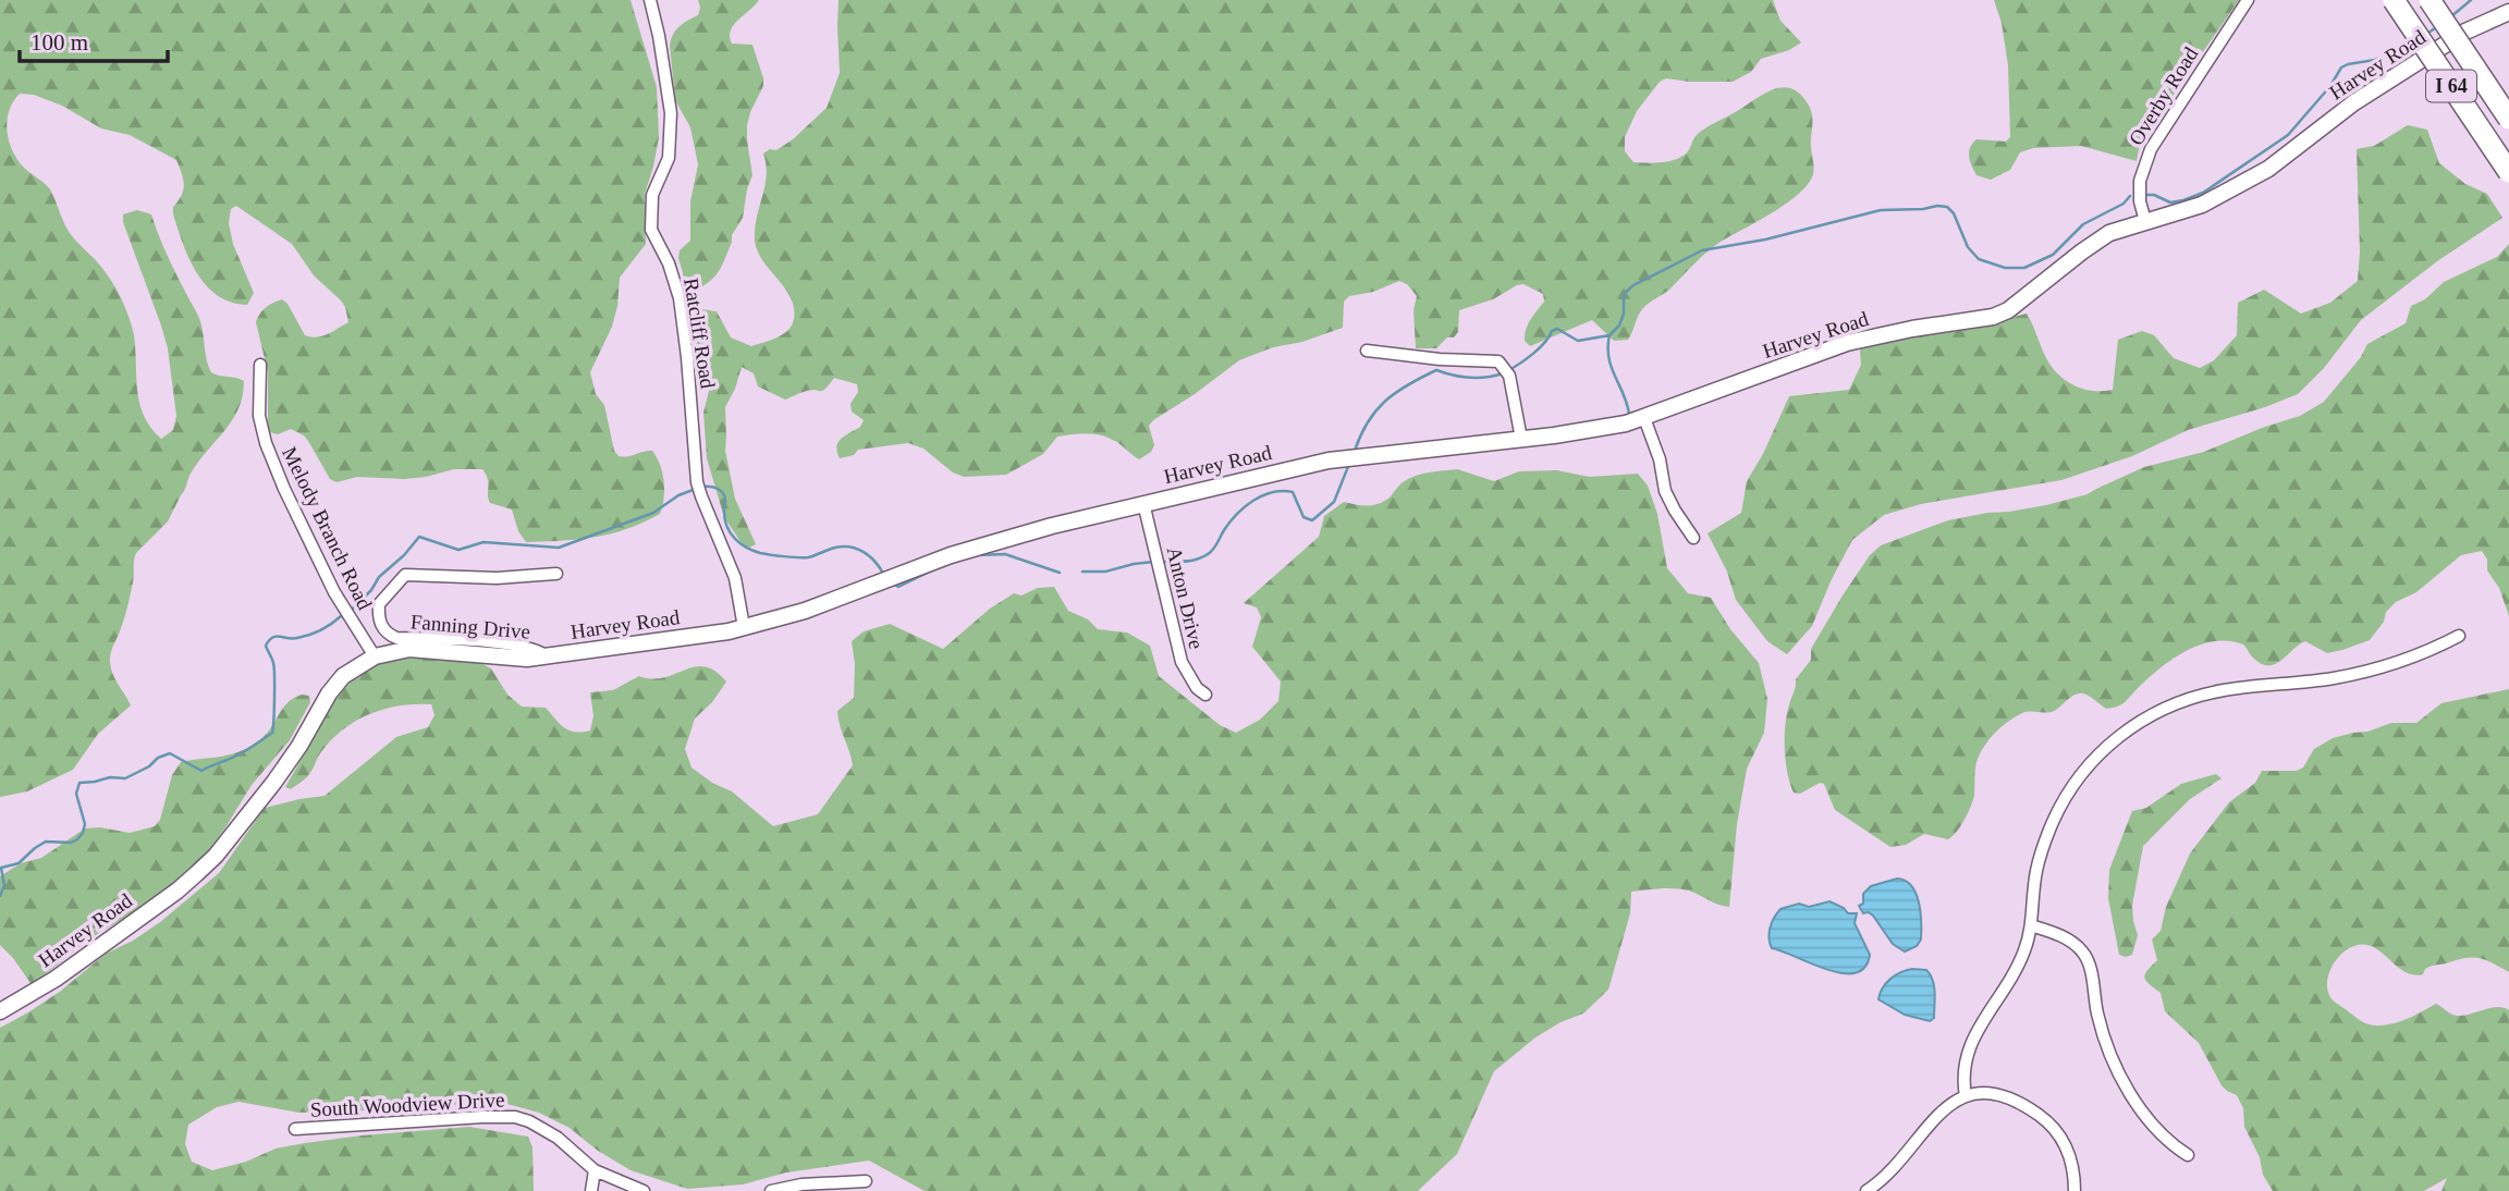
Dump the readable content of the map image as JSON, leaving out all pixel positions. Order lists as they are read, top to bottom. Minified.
{"streets":{"highway":["I 64"],"street":["Harvey Road","Overby Road","Ratcliff Road","Melody Branch Road","Anton Drive","Fanning Drive","South Woodview Drive"]},"crossings":[["Harvey Road","Overby Road"],["Harvey Road","Ratcliff Road"],["Harvey Road","Melody Branch Road"],["Harvey Road","Anton Drive"],["Harvey Road","Fanning Drive"]],"scale_bar":"100 m"}
